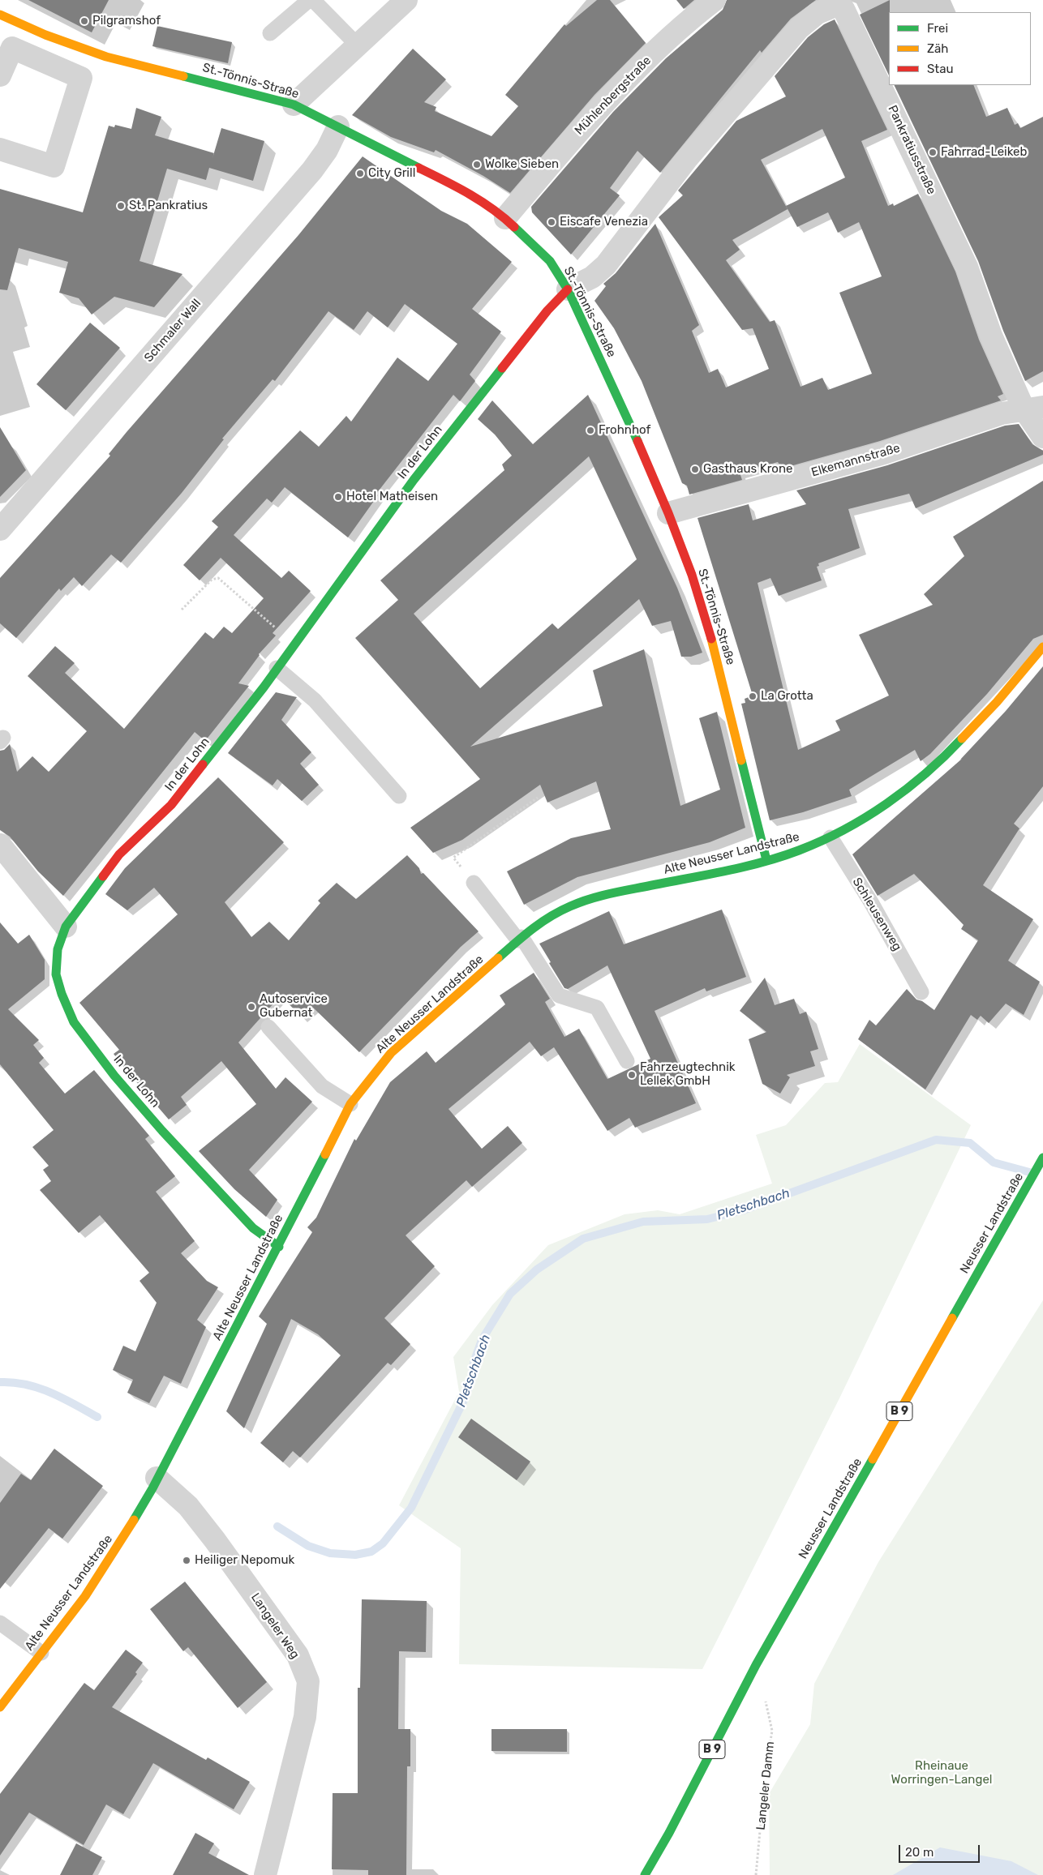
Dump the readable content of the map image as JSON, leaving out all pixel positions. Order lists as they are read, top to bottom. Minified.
{"streets":{"main road":["St.-Tönnis-Straße","In der Lohn","Alte Neusser Landstraße","Neusser Landstraße","B 9"],"street":["Mühlenbergstraße","Pankratiusstraße","Schmaler Wall","Elkemannstraße","Langeler Weg"],"lane":["Schleusenweg"],"path":["Langeler Damm"]},"crossings":[["St.-Tönnis-Straße","Mühlenbergstraße"],["St.-Tönnis-Straße","Pankratiusstraße"],["St.-Tönnis-Straße","Schmaler Wall"],["St.-Tönnis-Straße","In der Lohn"],["St.-Tönnis-Straße","Elkemannstraße"],["St.-Tönnis-Straße","Alte Neusser Landstraße"],["Pankratiusstraße","In der Lohn"],["Pankratiusstraße","Elkemannstraße"],["In der Lohn","Alte Neusser Landstraße"],["Alte Neusser Landstraße","Schleusenweg"],["Alte Neusser Landstraße","Langeler Weg"]],"water":["Pletschbach"],"parks":["Rheinaue Worringen-Langel"],"places":["Pilgramshof","Fahrrad-Leikeb","Wolke Sieben","City Grill","St. Pankratius","Eiscafe Venezia","Frohnhof","Gasthaus Krone","Hotel Matheisen","La Grotta","Autoservice Gubernat","Fahrzeugtechnik Lellek GmbH","Heiliger Nepomuk"],"legend":["Frei","Zäh","Stau"],"scale_bar":"20 m"}
